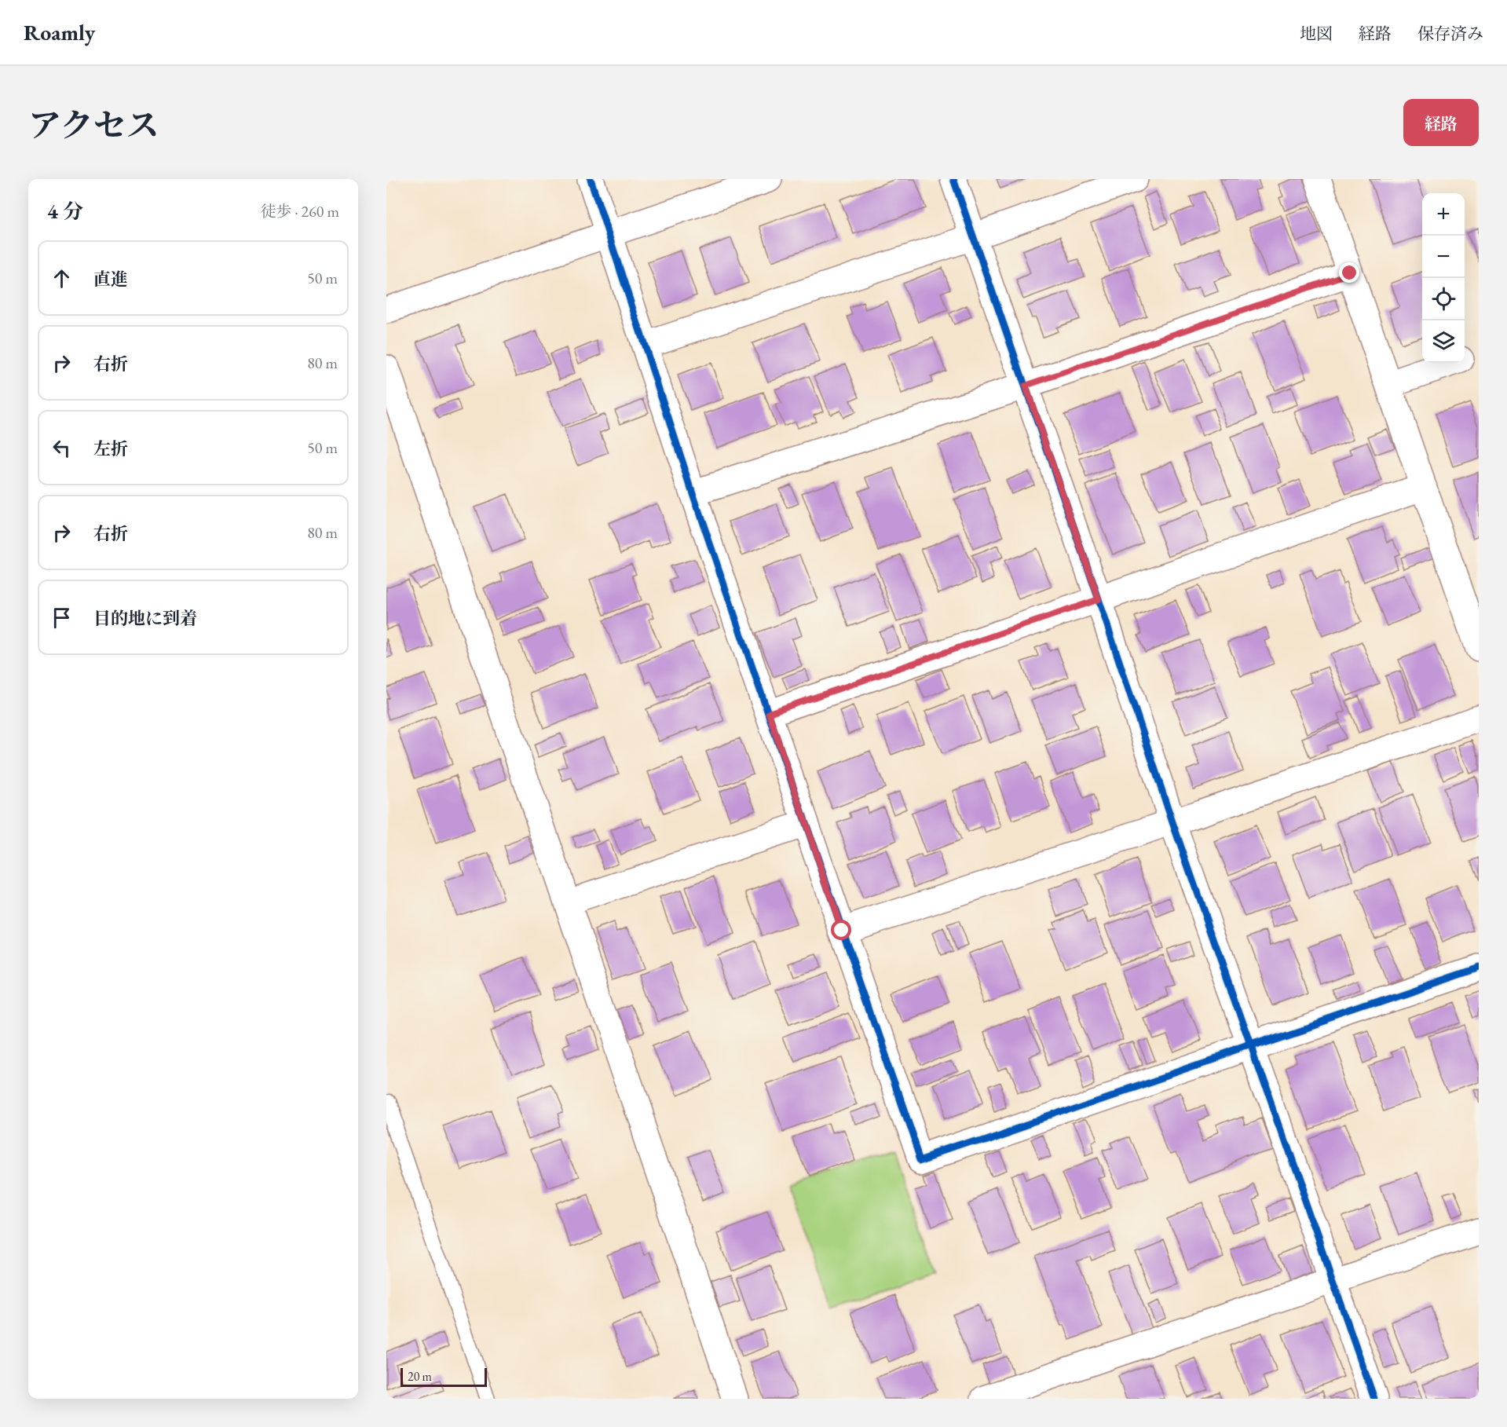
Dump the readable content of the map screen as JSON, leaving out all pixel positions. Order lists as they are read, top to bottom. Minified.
{"scale_bar":"20 m","page":{"header":"Roamly","nav":["地図","経路","保存済み"],"title":"アクセス","buttons":"経路","heading":["4 分","徒歩 · 260 m"],"map_buttons":["+","−"],"list":[["直進","50 m"],["右折","80 m"],["左折","50 m"],["右折","80 m"],"目的地に到着"],"scale":"20 m"}}
